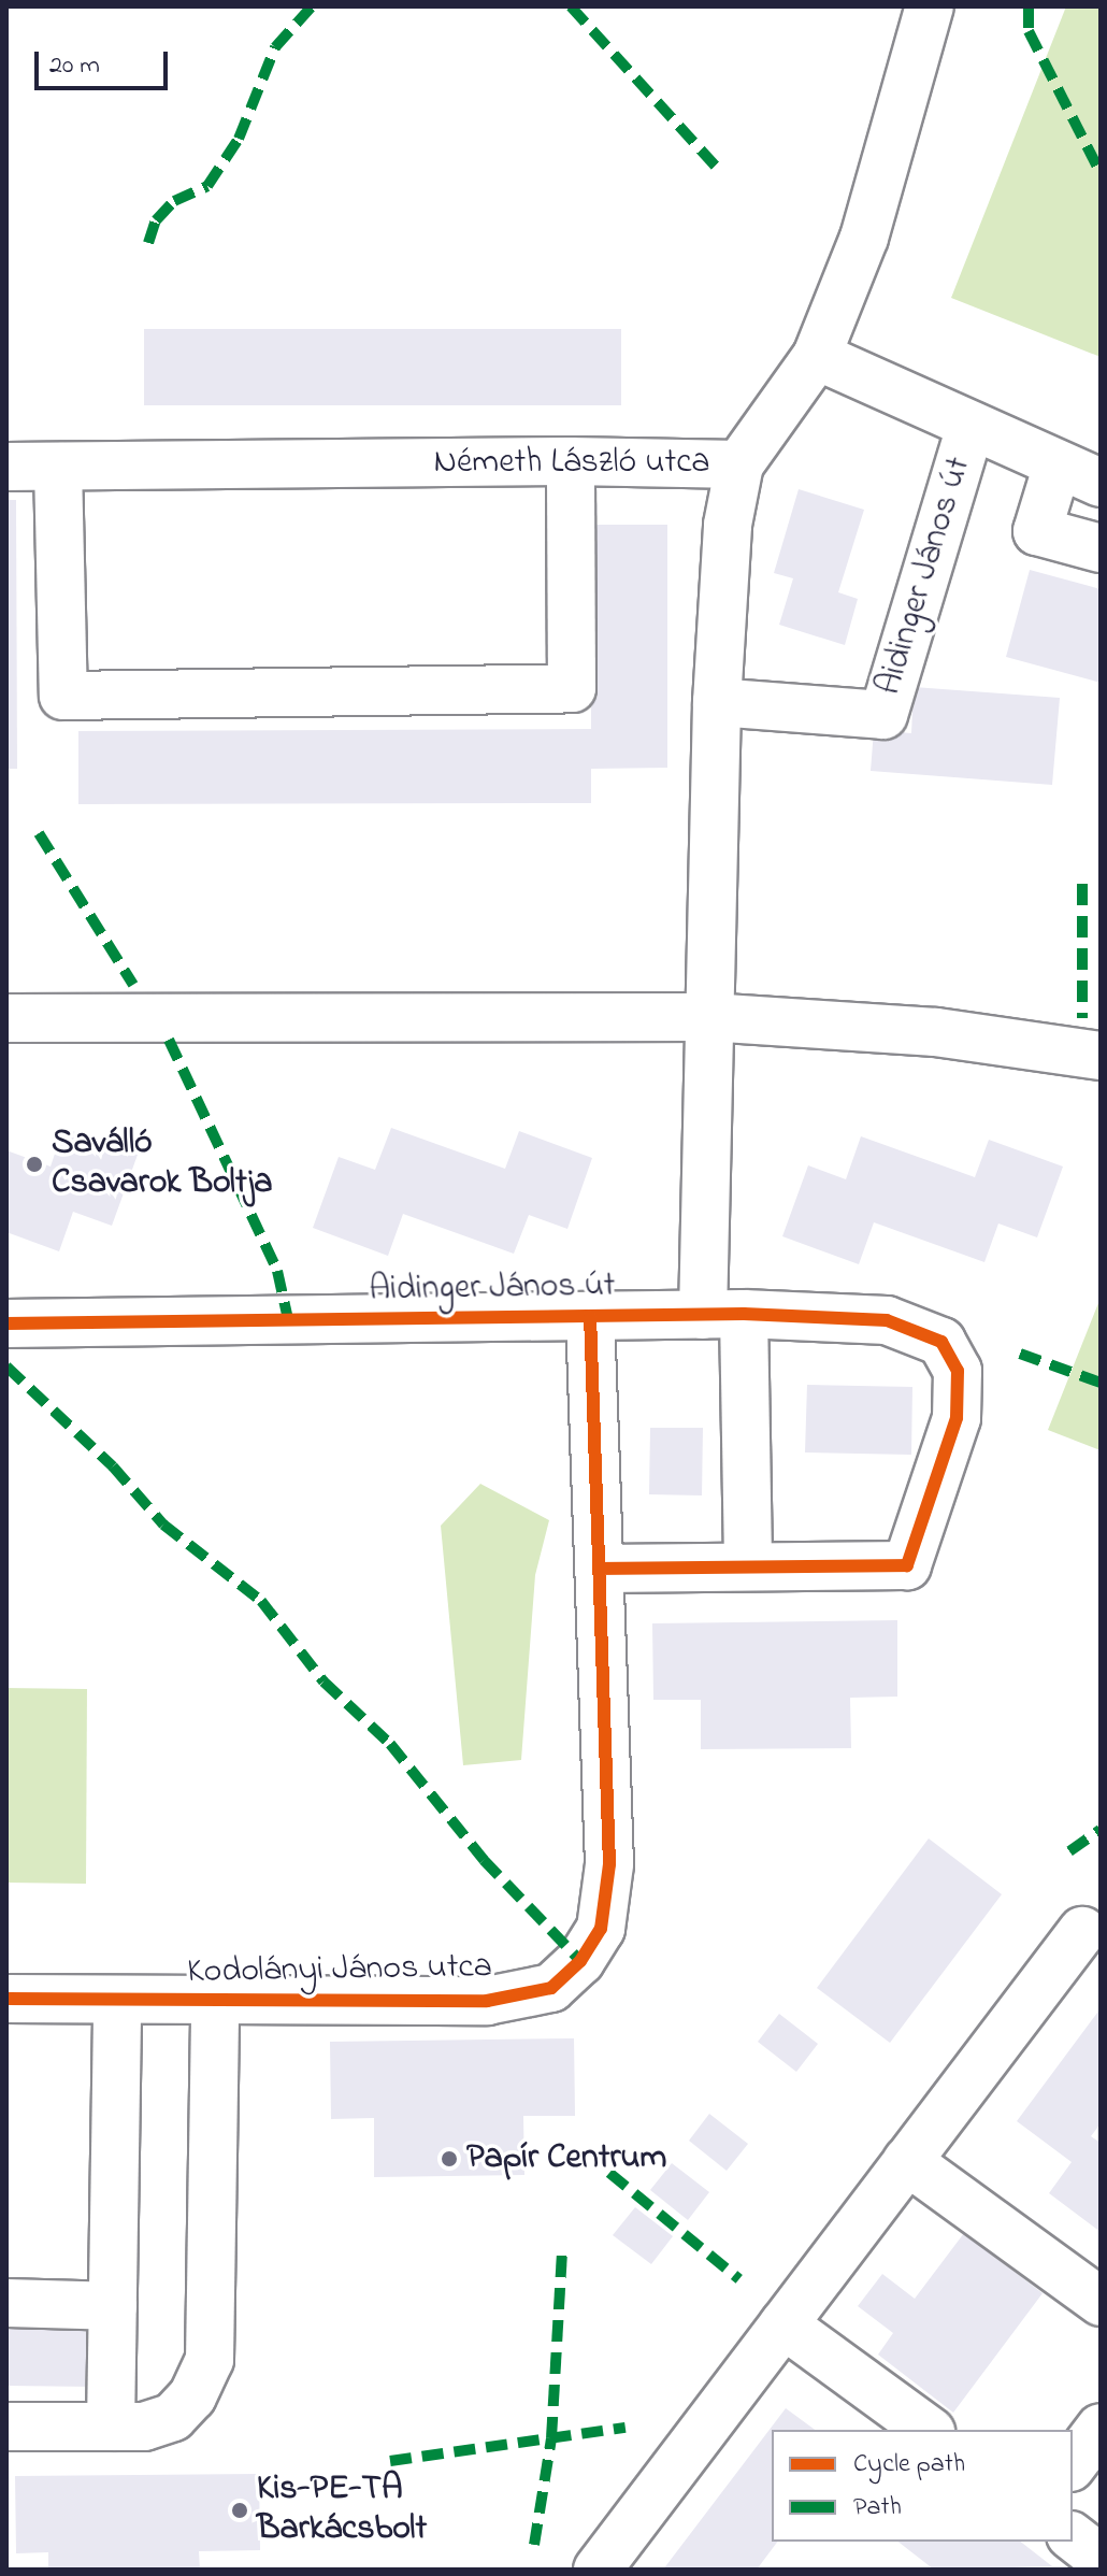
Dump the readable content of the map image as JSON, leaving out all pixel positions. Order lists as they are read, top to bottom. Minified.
{"streets":{"street":["Németh László utca","Aidinger János út","Kodolányi János utca"]},"crossings":[["Aidinger János út","Kodolányi János utca"]],"places":["Saválló Csavarok Boltja","Papír Centrum","Kis-PE-TA Barkácsbolt"],"legend":["Cycle path","Path"],"scale_bar":"20 m"}
